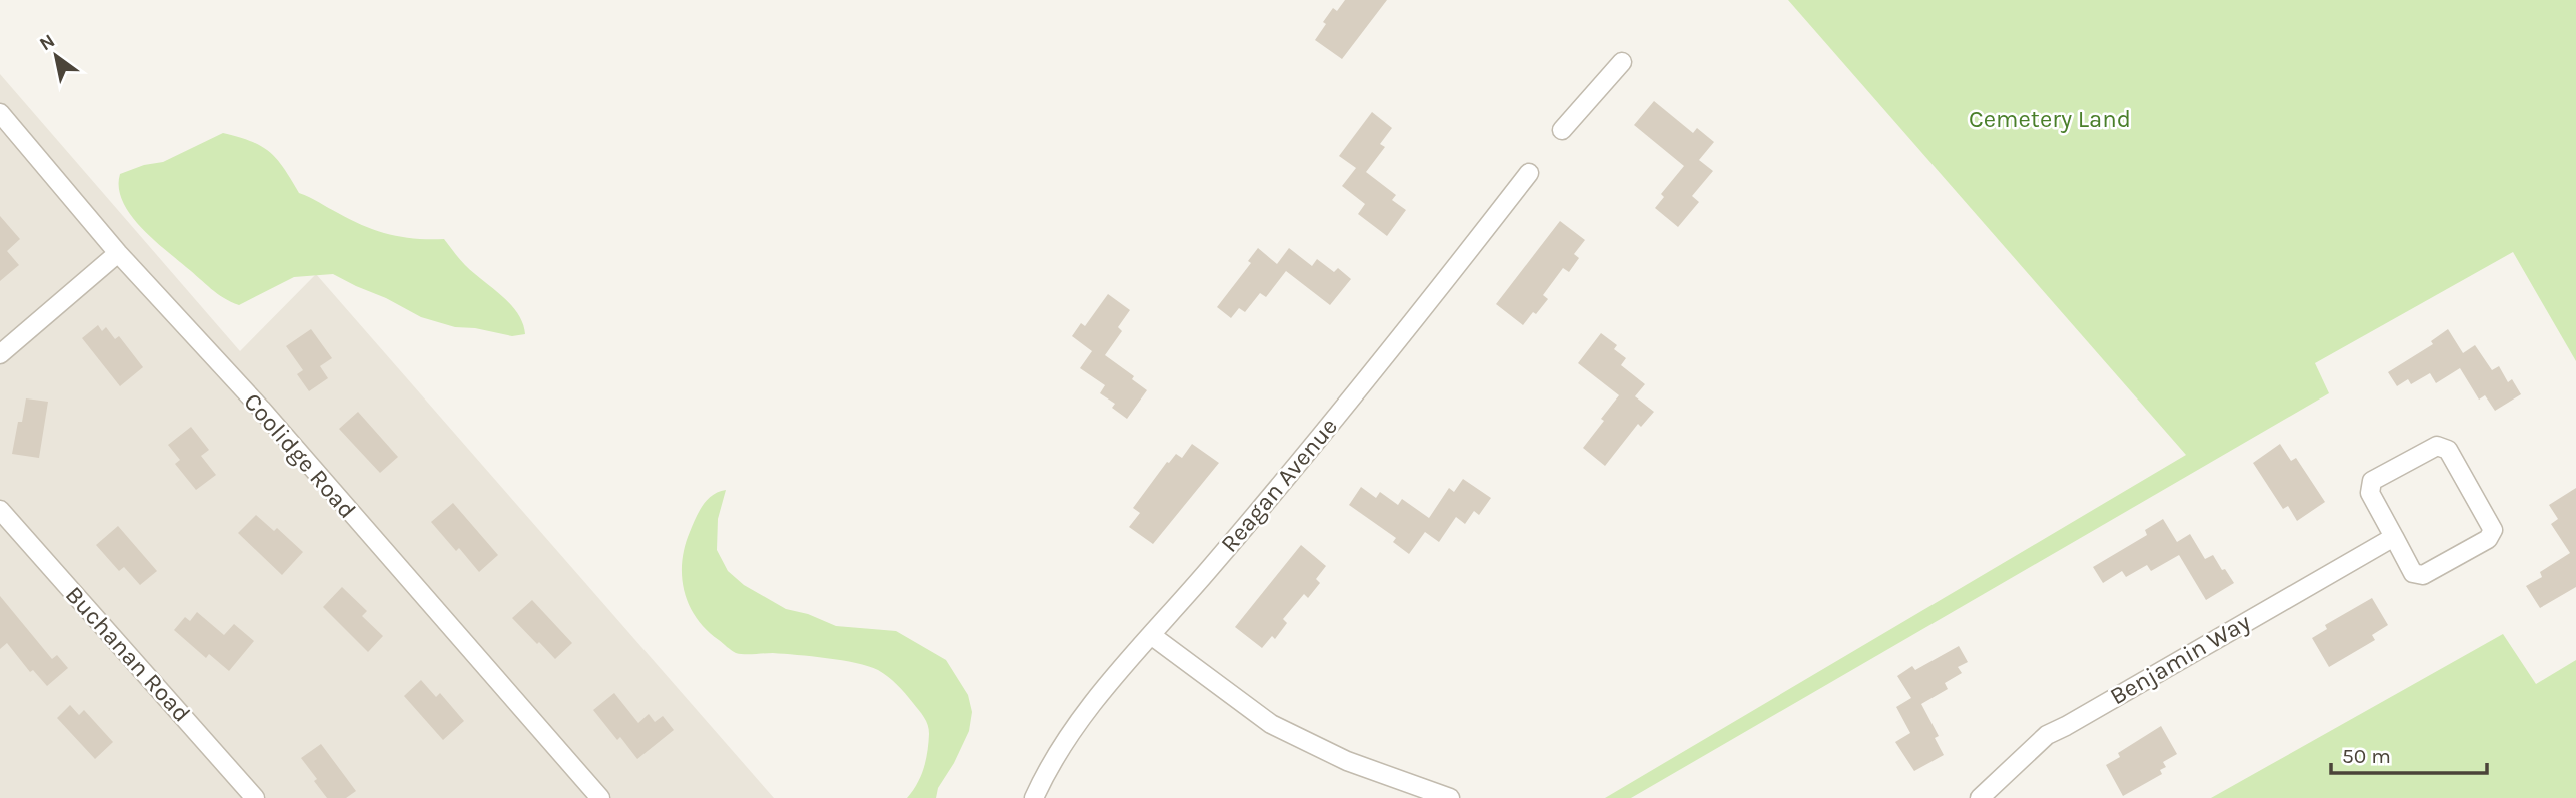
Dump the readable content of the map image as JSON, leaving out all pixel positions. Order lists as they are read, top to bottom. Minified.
{"streets":{"street":["Coolidge Road","Reagan Avenue","Buchanan Road","Benjamin Way"]},"parks":["Cemetery Land"],"scale_bar":"50 m","north":"top left"}
